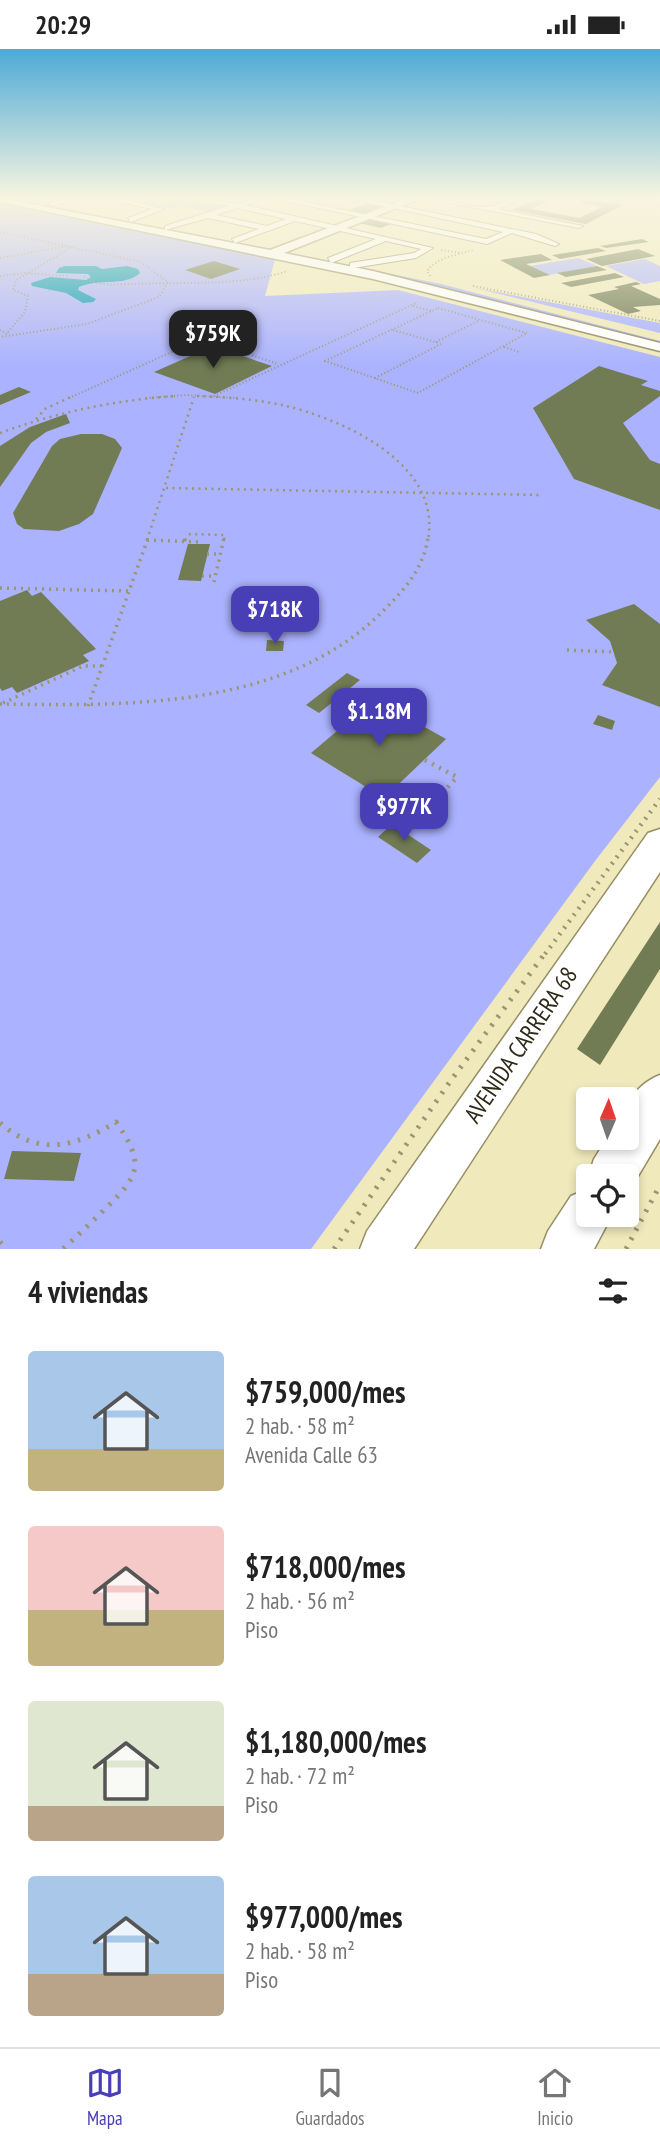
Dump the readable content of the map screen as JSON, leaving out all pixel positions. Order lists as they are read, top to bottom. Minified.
{"streets":{"main road":["AVENIDA CARRERA 68"]},"north":"top","page":{"status":"20:29","price":["$759K","$718K","$1.18M","$977K"],"heading":"4 viviendas","list":[{"name":"$759,000/mes","note":"2 hab. · 58 m² · Avenida Calle 63"},{"name":"$718,000/mes","note":"2 hab. · 56 m² · Piso"},{"name":"$1,180,000/mes","note":"2 hab. · 72 m² · Piso"},{"name":"$977,000/mes","note":"2 hab. · 58 m² · Piso"}],"tabs":["Mapa","Guardados","Inicio"]}}
